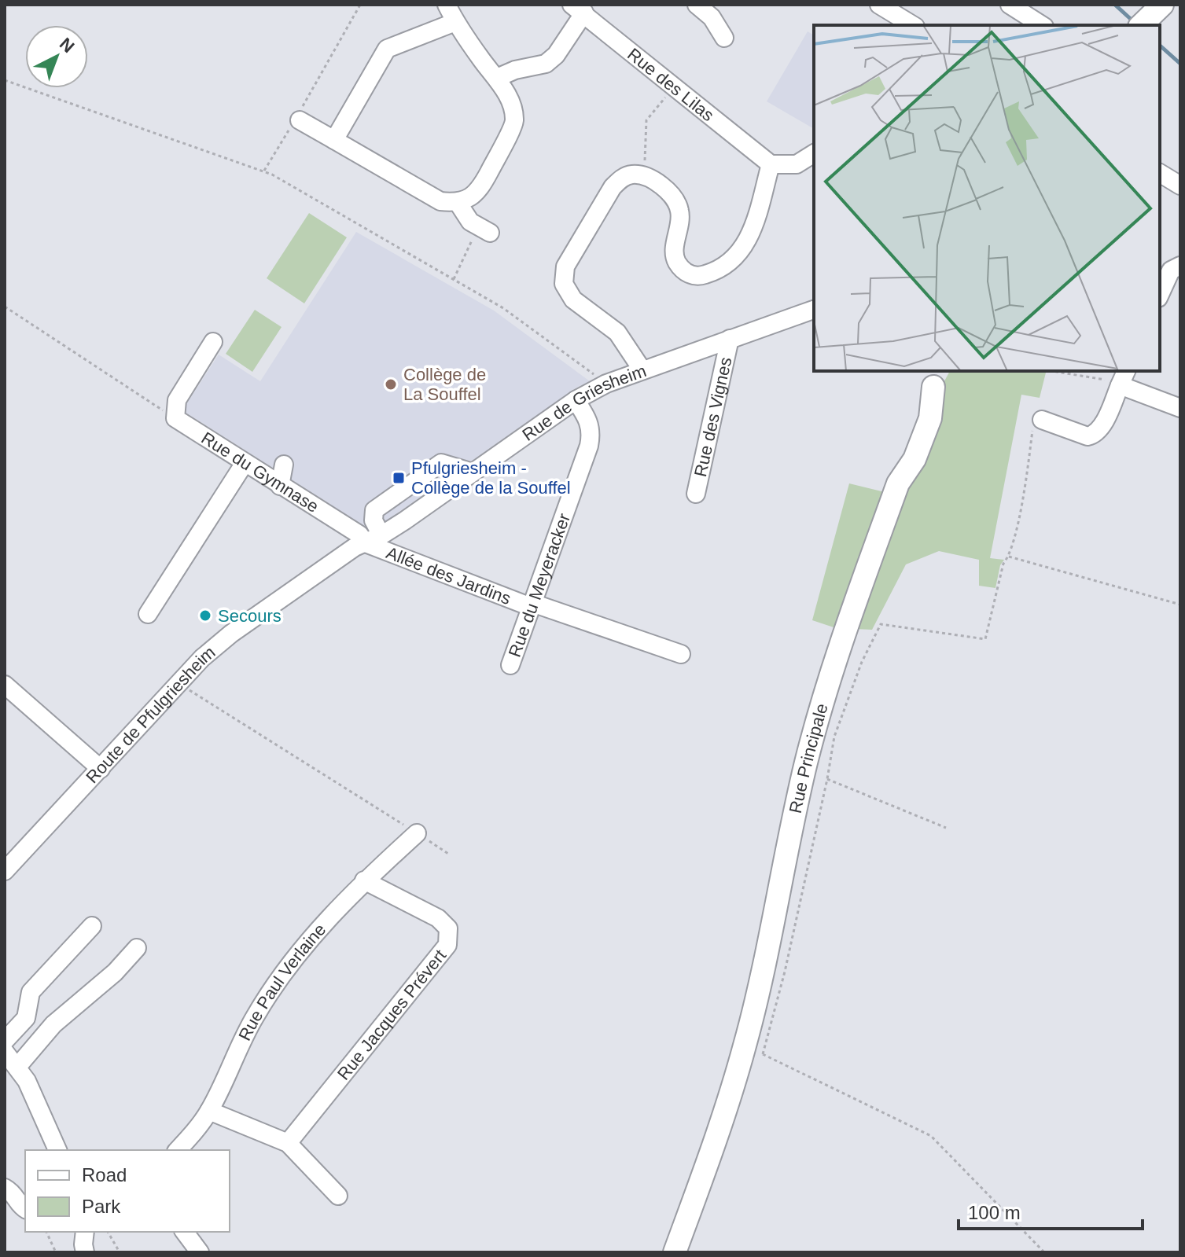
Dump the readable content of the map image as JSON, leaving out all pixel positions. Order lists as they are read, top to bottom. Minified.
{"streets":{"main road":["Rue Principale"],"street":["Rue des Lilas","Rue de Griesheim","Rue des Vignes","Rue du Gymnase","Allée des Jardins","Rue du Meyeracker","Route de Pfulgriesheim","Rue Paul Verlaine","Rue Jacques Prévert"]},"crossings":[["Rue de Griesheim","Rue des Vignes"],["Rue de Griesheim","Rue du Gymnase"],["Rue de Griesheim","Allée des Jardins"],["Rue de Griesheim","Rue du Meyeracker"],["Rue de Griesheim","Route de Pfulgriesheim"],["Rue du Gymnase","Allée des Jardins"],["Rue du Gymnase","Route de Pfulgriesheim"],["Allée des Jardins","Rue du Meyeracker"],["Allée des Jardins","Route de Pfulgriesheim"],["Rue Paul Verlaine","Rue Jacques Prévert"]],"places":{"other":["Collège de La Souffel","Secours"],"transit":["Pfulgriesheim - Collège de la Souffel"]},"legend":["Road","Park"],"scale_bar":"100 m","north":"top right"}
